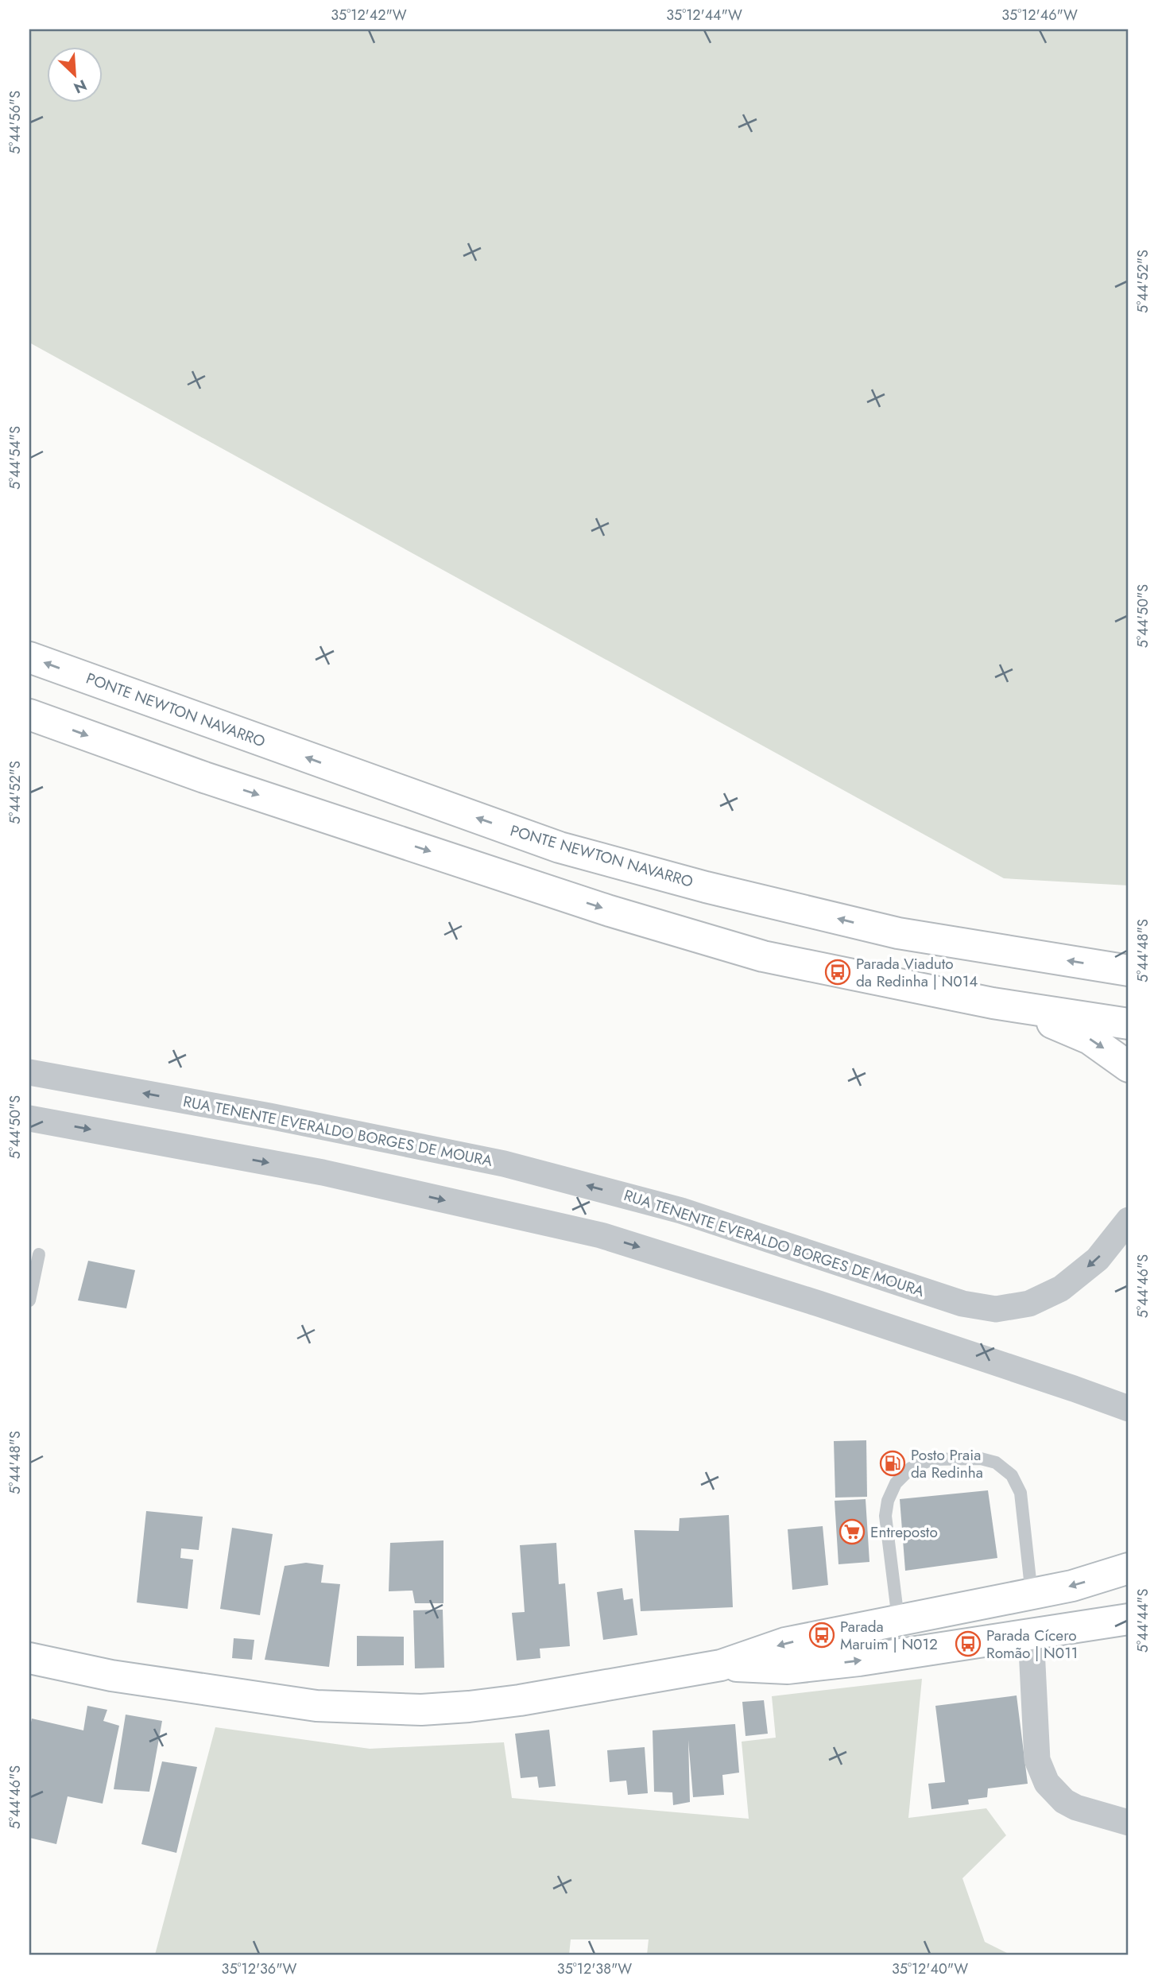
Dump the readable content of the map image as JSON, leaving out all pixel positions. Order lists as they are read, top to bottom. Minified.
{"streets":{"main road":["PONTE NEWTON NAVARRO"],"street":["RUA TENENTE EVERALDO BORGES DE MOURA"]},"places":{"bus stop":["Parada Viaduto da Redinha | N014","Parada Maruim | N012","Parada Cícero Romão | N011"],"fuel station":["Posto Praia da Redinha"],"supermarket":["Entreposto"]},"north":"bottom right","coordinates":["35°12'42\"W","35°12'44\"W","35°12'46\"W","5°44'56\"S","5°44'52\"S","5°44'54\"S","5°44'50\"S","5°44'48\"S","5°44'46\"S","5°44'44\"S","35°12'36\"W","35°12'38\"W","35°12'40\"W"]}
